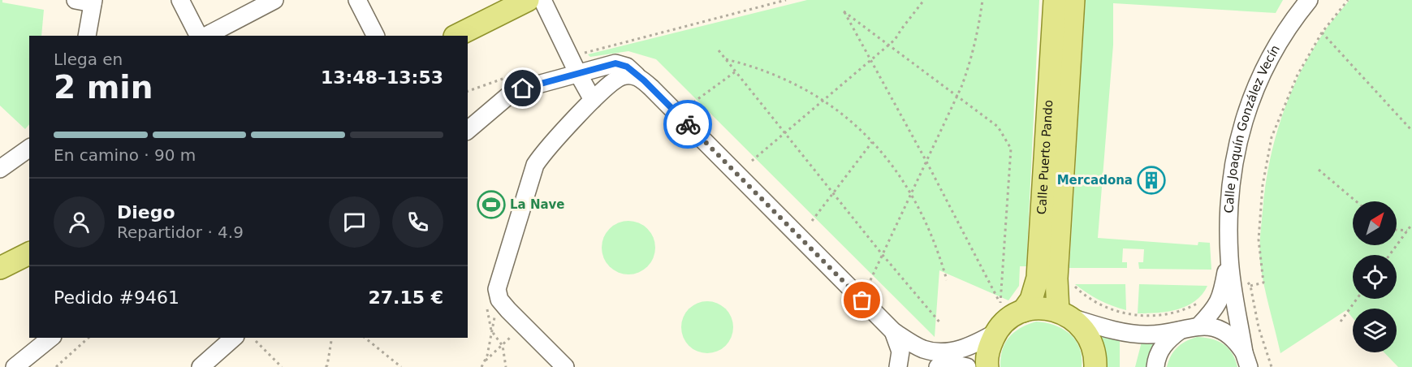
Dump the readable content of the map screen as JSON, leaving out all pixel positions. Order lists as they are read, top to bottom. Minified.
{"streets":{"main road":["Calle Puerto Pando"],"street":["Calle Joaquín González Vecín"]},"places":{"building":["Mercadona"],"sports":["La Nave"]},"north":"top right","page":{"heading":["2 min","Llega en","13:48–13:53"],"panel":["Diego","Repartidor · 4.9","Pedido #9461","27.15 €"],"bar":"En camino · 90 m"}}
